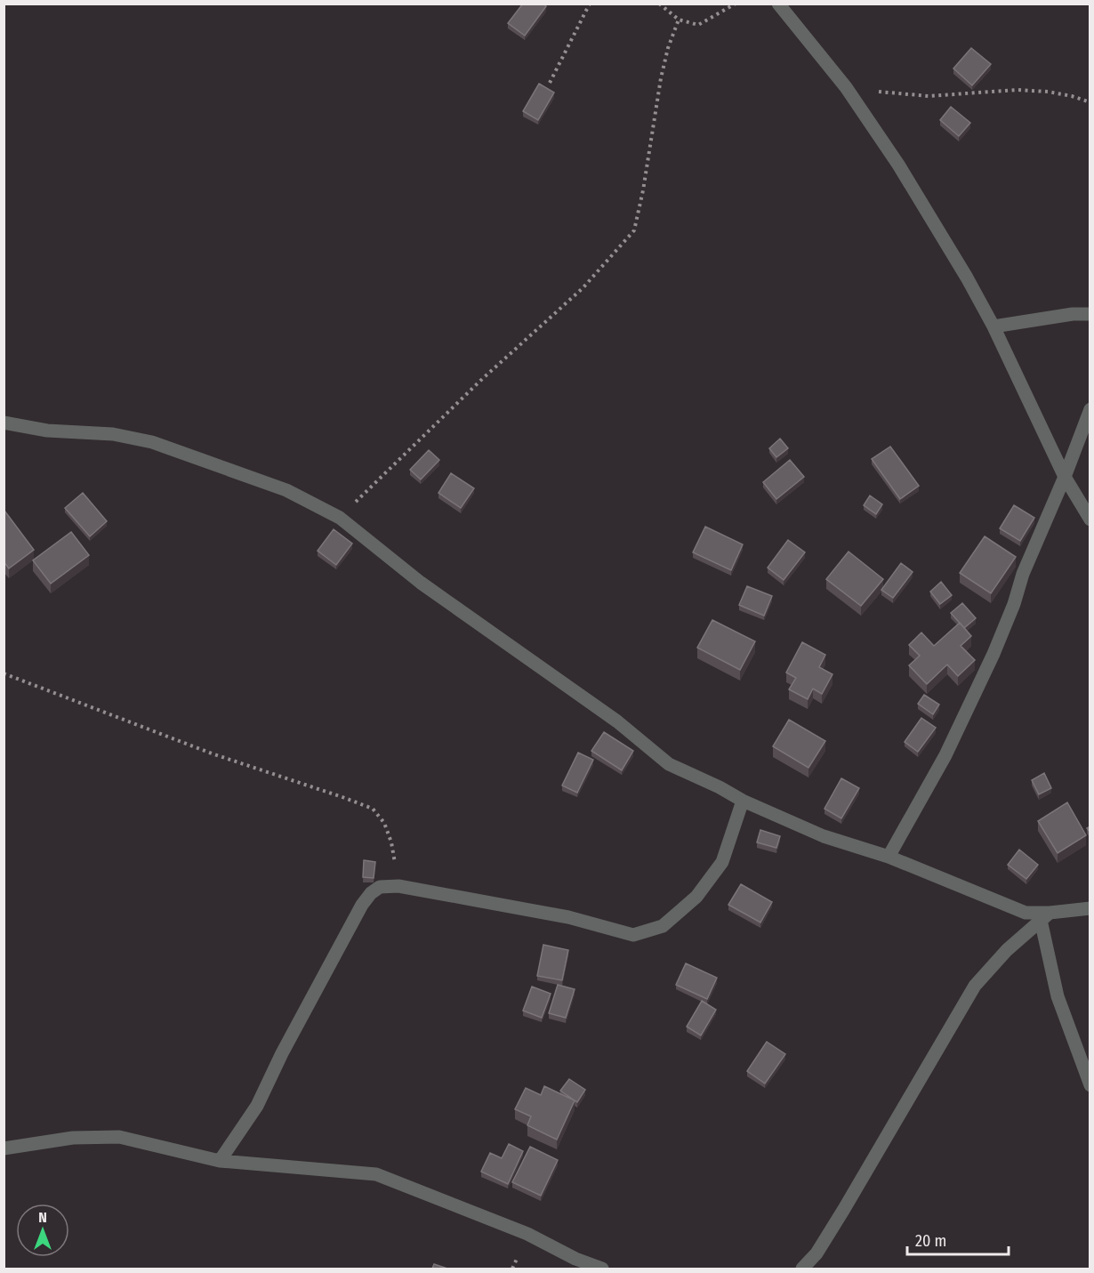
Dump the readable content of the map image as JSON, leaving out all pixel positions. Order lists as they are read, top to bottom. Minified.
{"scale_bar":"20 m","north":"top"}
